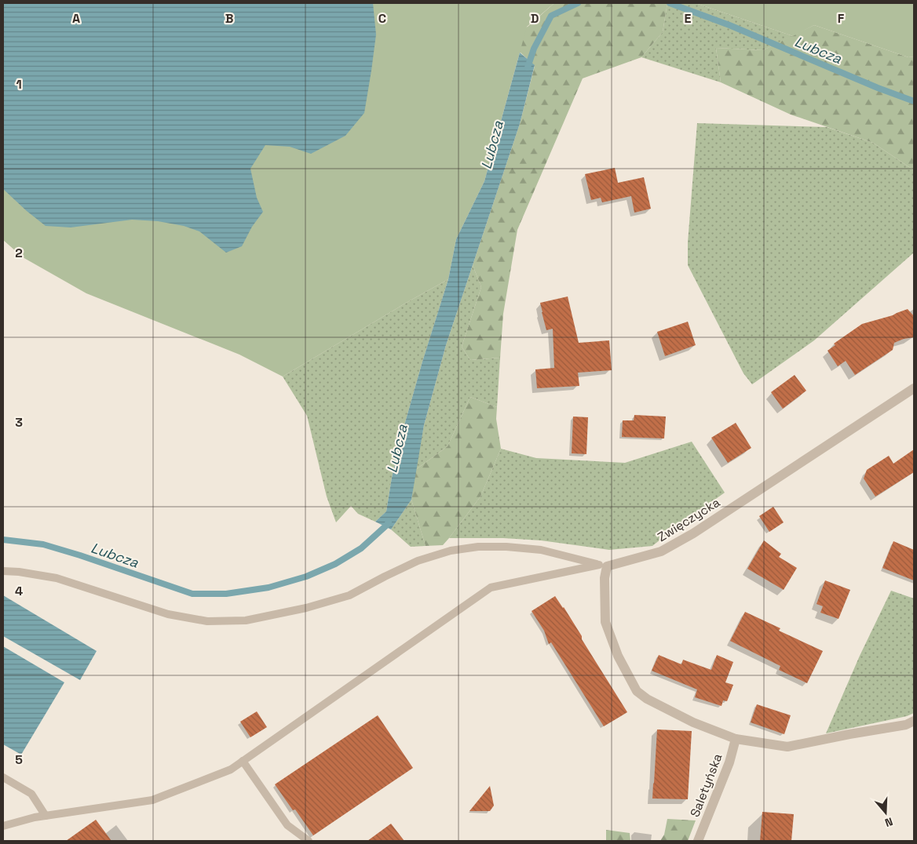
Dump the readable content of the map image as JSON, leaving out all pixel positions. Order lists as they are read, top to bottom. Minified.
{"streets":{"street":["Zwięczycka","Saletyńska"]},"water":["Lubcza"],"north":"bottom","grid":{"columns":["A","B","C","D","E","F"],"rows":["1","2","3","4","5"]}}
